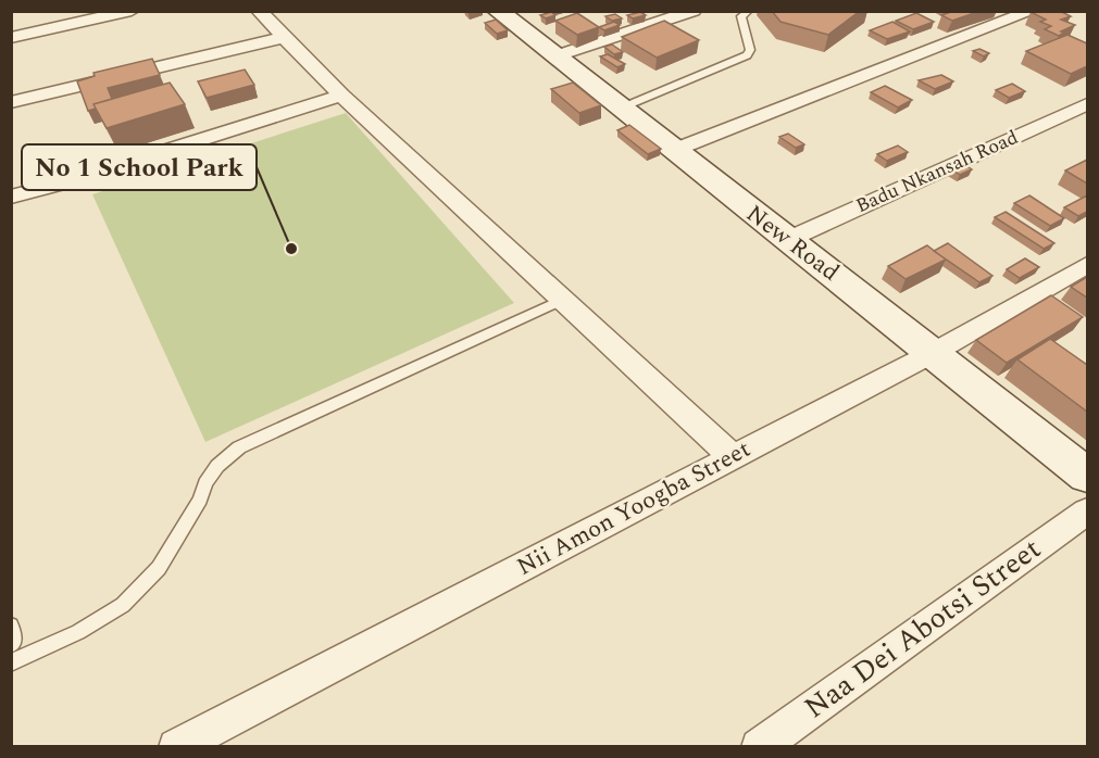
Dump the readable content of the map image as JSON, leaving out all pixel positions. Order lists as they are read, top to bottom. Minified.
{"streets":{"street":["Badu Nkansah Road","New Road","Nii Amon Yoogba Street","Naa Dei Abotsi Street"]},"crossings":[["Badu Nkansah Road","New Road"],["New Road","Nii Amon Yoogba Street"]],"places":["No 1 School Park"]}
